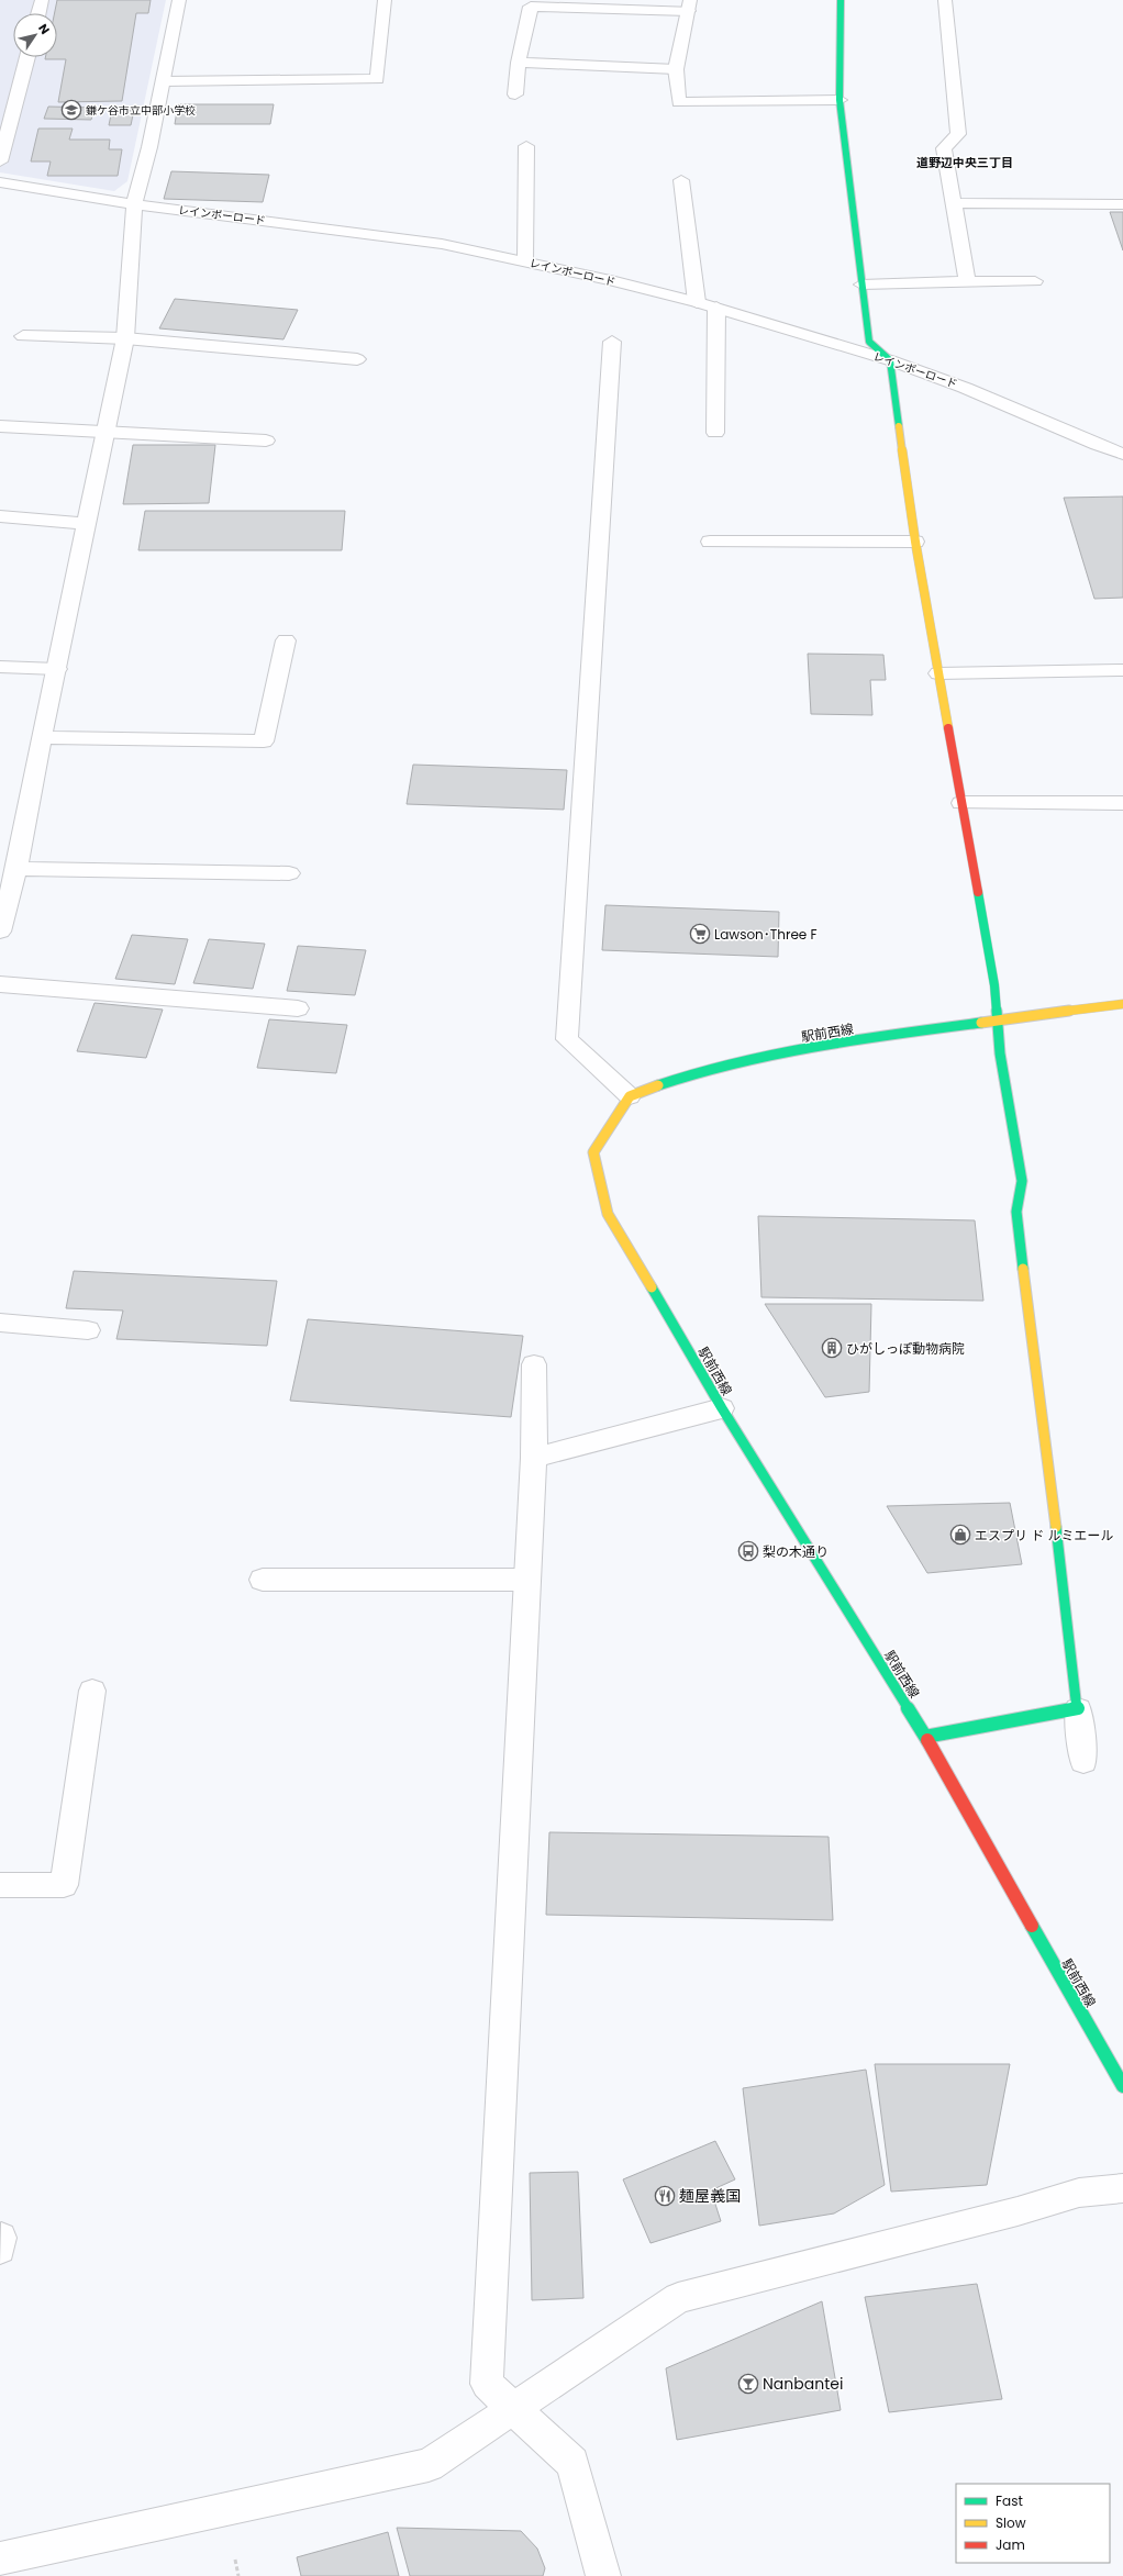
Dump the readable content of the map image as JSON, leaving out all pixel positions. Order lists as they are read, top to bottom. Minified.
{"streets":{"street":["レインボーロード","駅前西線"]},"districts":["道野辺中央三丁目"],"places":{"school or university":["鎌ケ谷市立中部小学校"],"supermarket":["Lawson･Three F"],"building":["ひがしっぽ動物病院"],"shop":["エスプリ ド ルミエール"],"bus stop":["梨の木通り"],"restaurant":["麺屋義国"],"bar":["Nanbantei"]},"legend":["Fast","Slow","Jam"],"north":"top right"}
